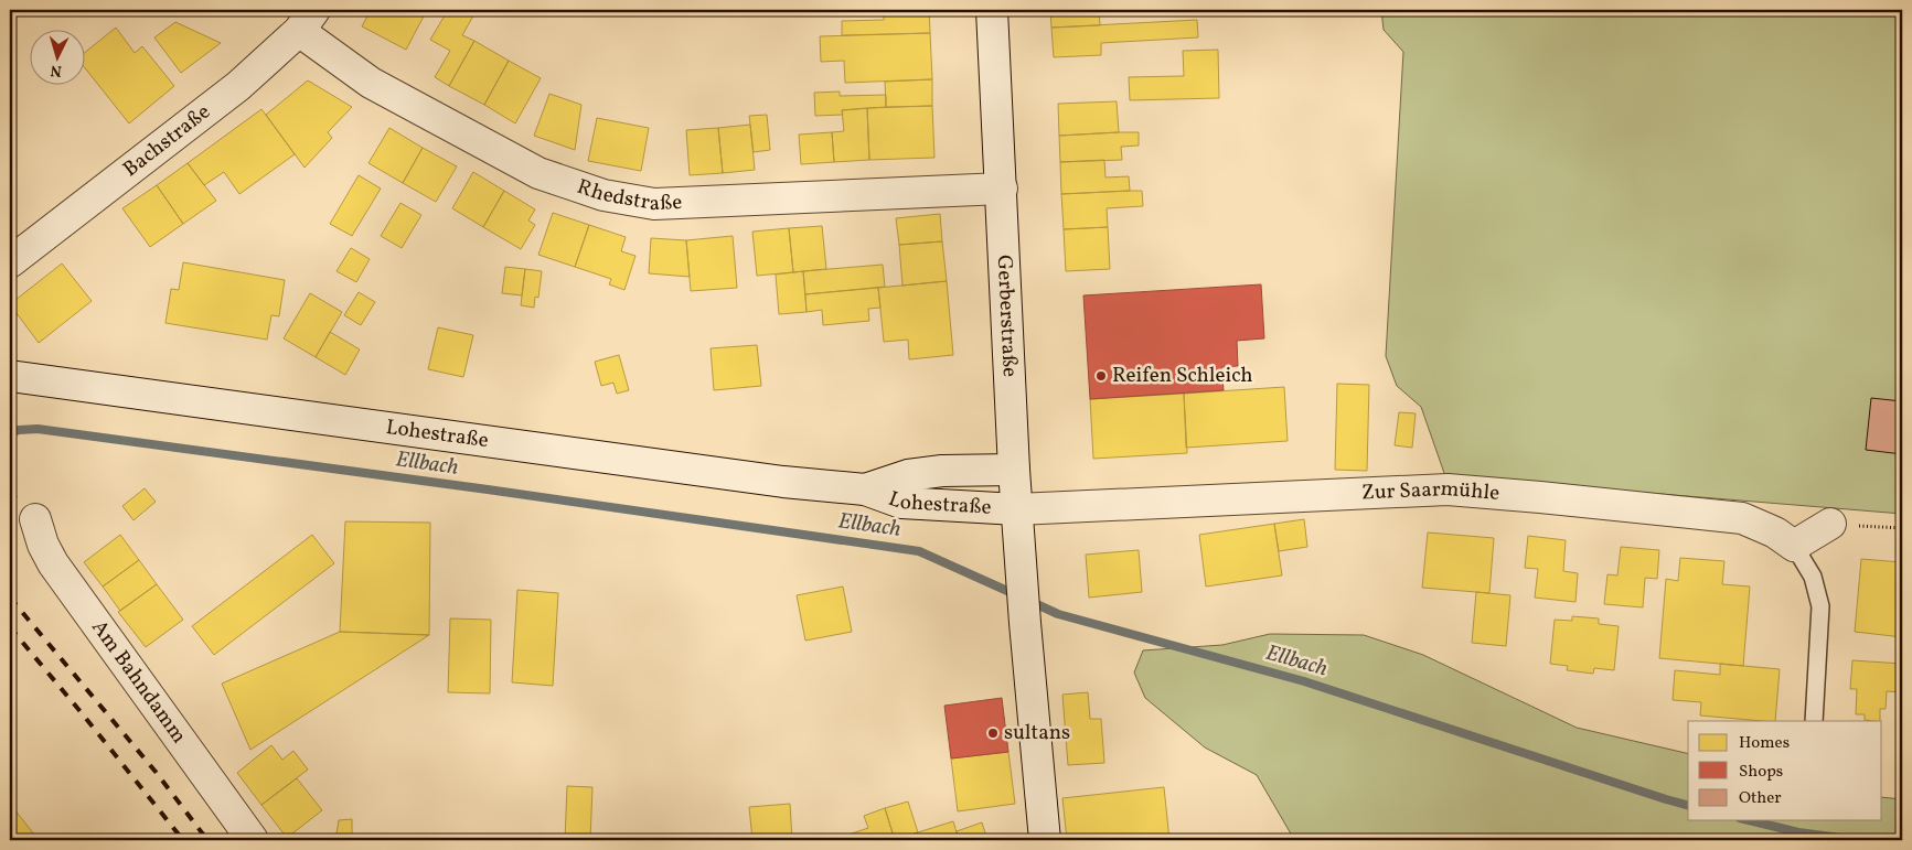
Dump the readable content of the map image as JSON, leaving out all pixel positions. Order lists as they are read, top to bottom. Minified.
{"streets":{"street":["Bachstraße","Rhedstraße","Gerberstraße","Lohestraße","Zur Saarmühle","Am Bahndamm"]},"crossings":[["Bachstraße","Rhedstraße"],["Rhedstraße","Gerberstraße"],["Gerberstraße","Lohestraße"],["Gerberstraße","Zur Saarmühle"],["Lohestraße","Zur Saarmühle"]],"water":["Ellbach"],"places":["Reifen Schleich","sultans"],"legend":["Homes","Shops","Other"],"north":"bottom"}
